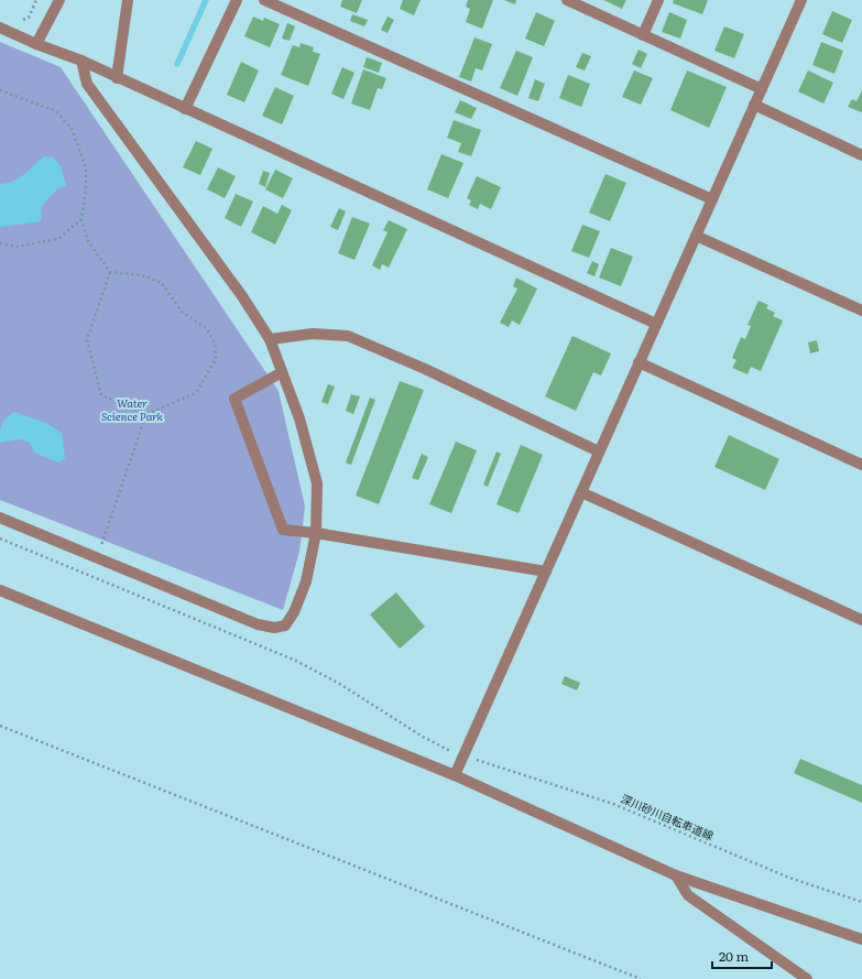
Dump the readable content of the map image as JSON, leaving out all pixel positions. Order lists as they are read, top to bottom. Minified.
{"streets":{"path":["深川砂川自転車道線"]},"parks":["Water Science Park"],"scale_bar":"20 m"}
